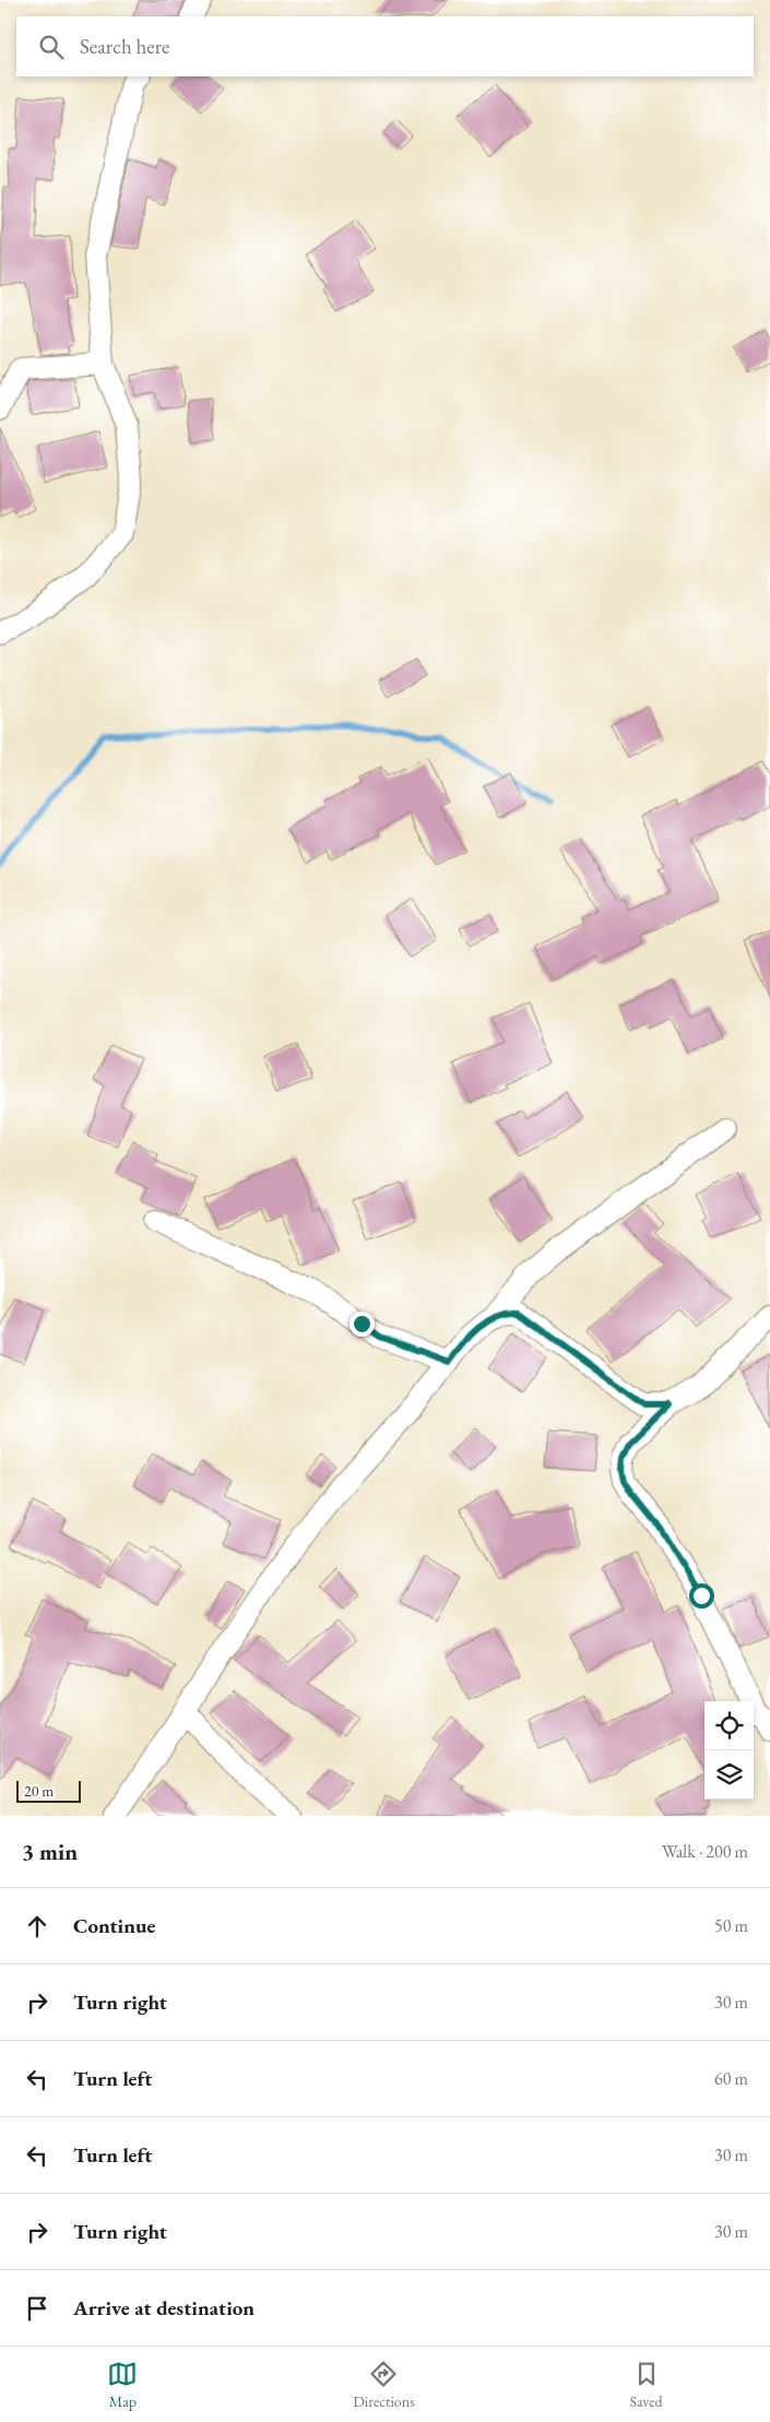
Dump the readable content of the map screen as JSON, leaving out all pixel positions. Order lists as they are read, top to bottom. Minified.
{"scale_bar":"20 m","page":{"search":"Search here","scale":"20 m","heading":["3 min","Walk · 200 m"],"list":[["Continue","50 m"],["Turn right","30 m"],["Turn left","60 m"],["Turn left","30 m"],["Turn right","30 m"],"Arrive at destination"],"nav":["Map","Directions","Saved"]}}
